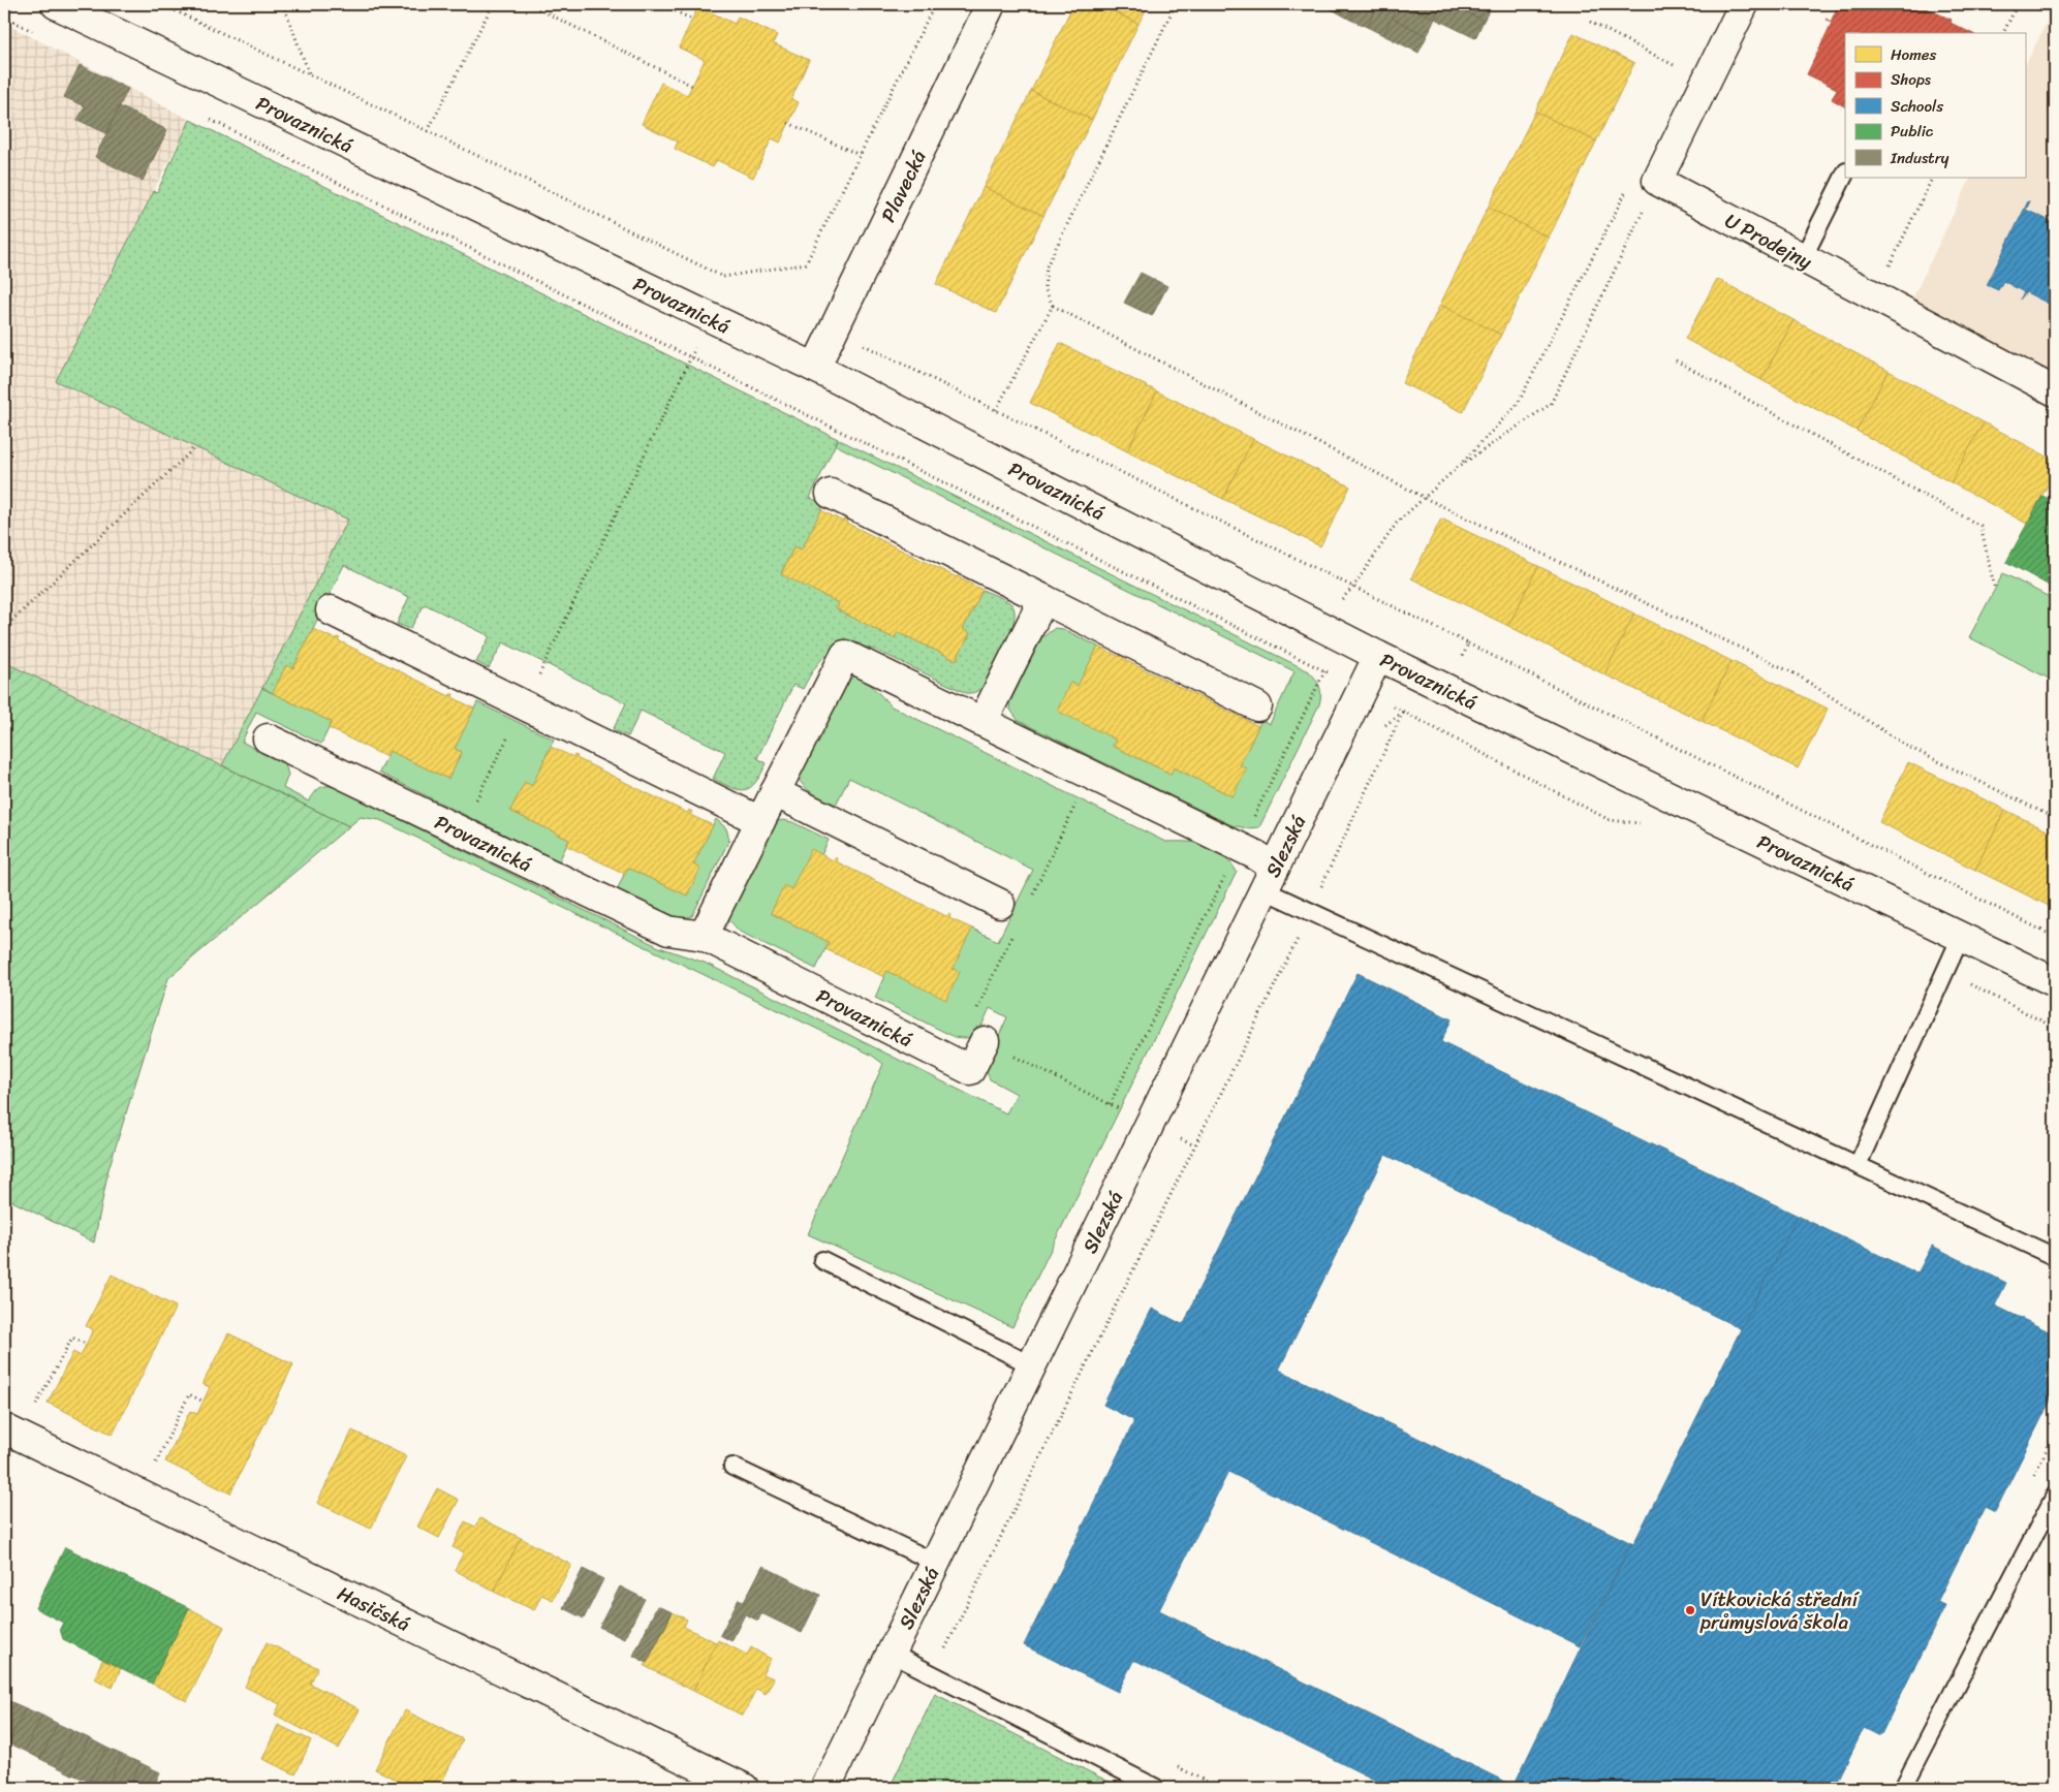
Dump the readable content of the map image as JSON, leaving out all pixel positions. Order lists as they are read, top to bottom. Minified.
{"streets":{"street":["Provaznická","Plavecká","U Prodejny","Slezská","Hasičská"]},"crossings":[["Provaznická","Plavecká"],["Provaznická","Slezská"]],"places":["Vítkovická střední průmyslová škola"],"legend":["Homes","Shops","Schools","Public","Industry"]}
